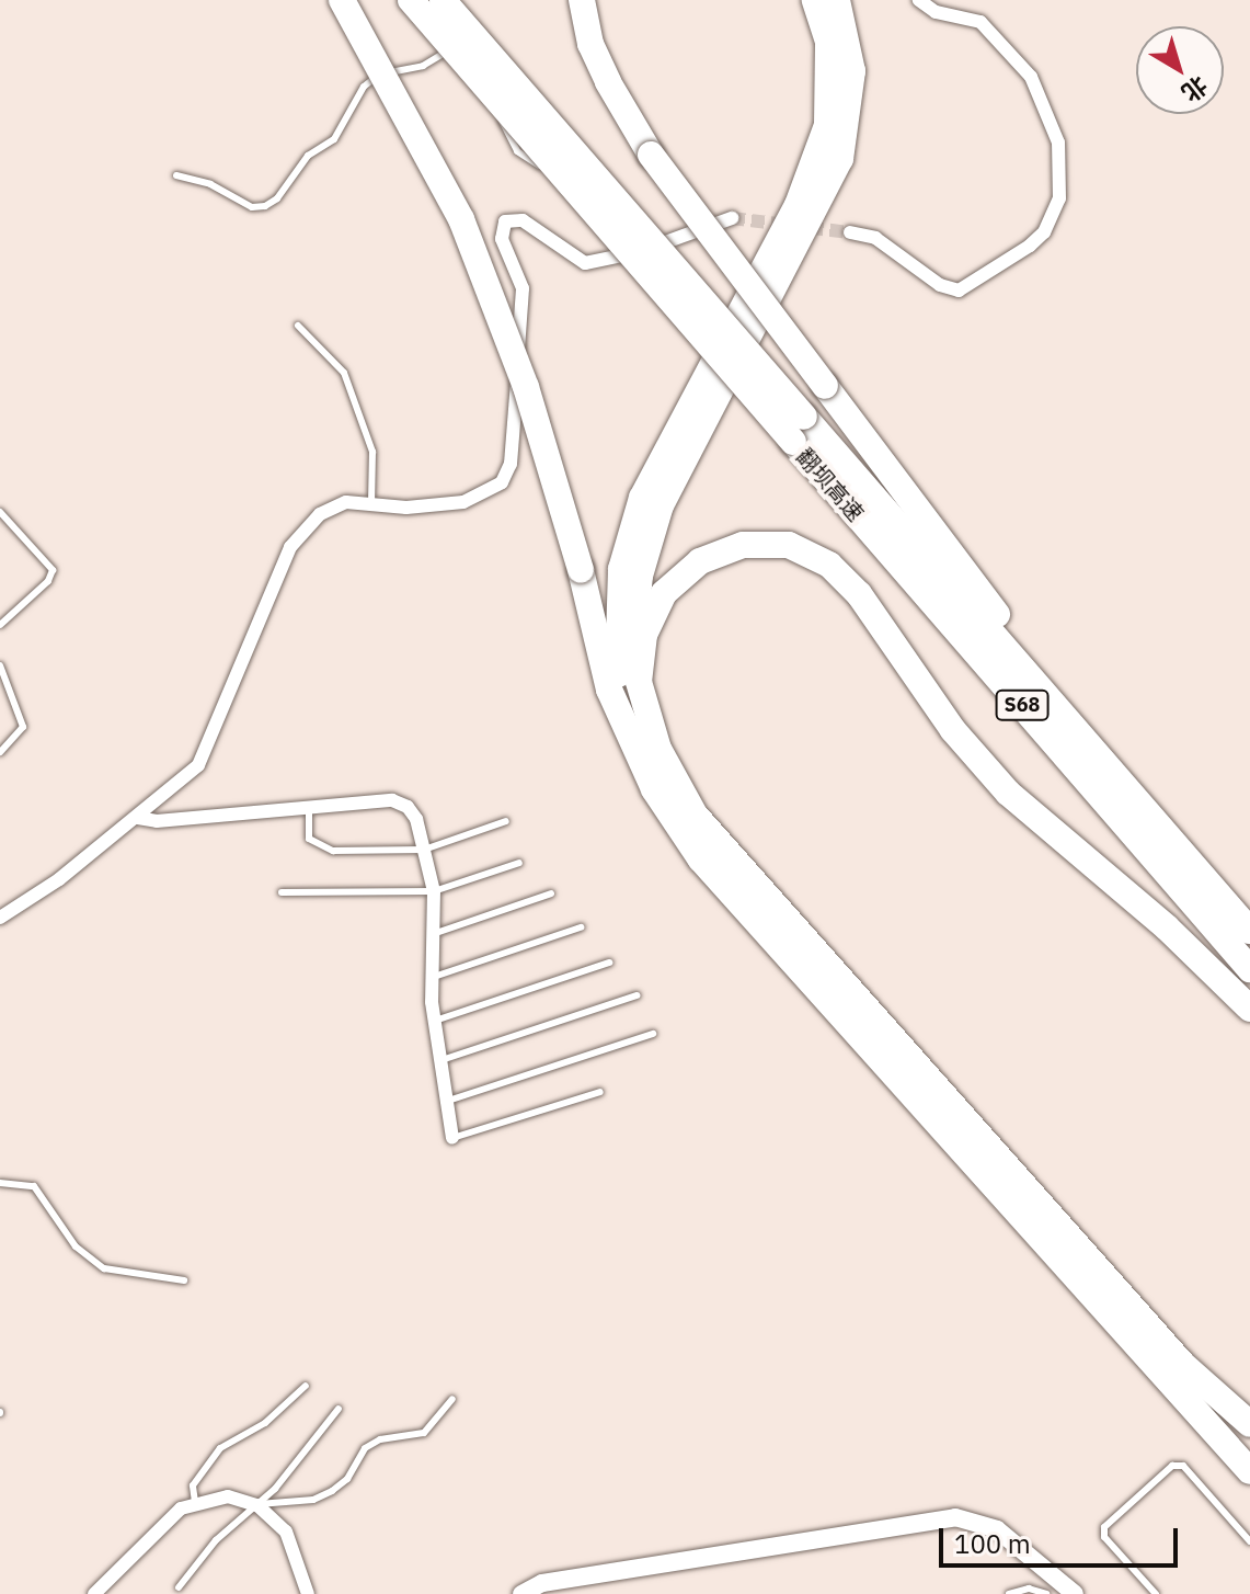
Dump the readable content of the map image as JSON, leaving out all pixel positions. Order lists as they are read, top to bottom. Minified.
{"streets":{"highway":["翻坝高速","S68"]},"scale_bar":"100 m","north":"bottom right"}
